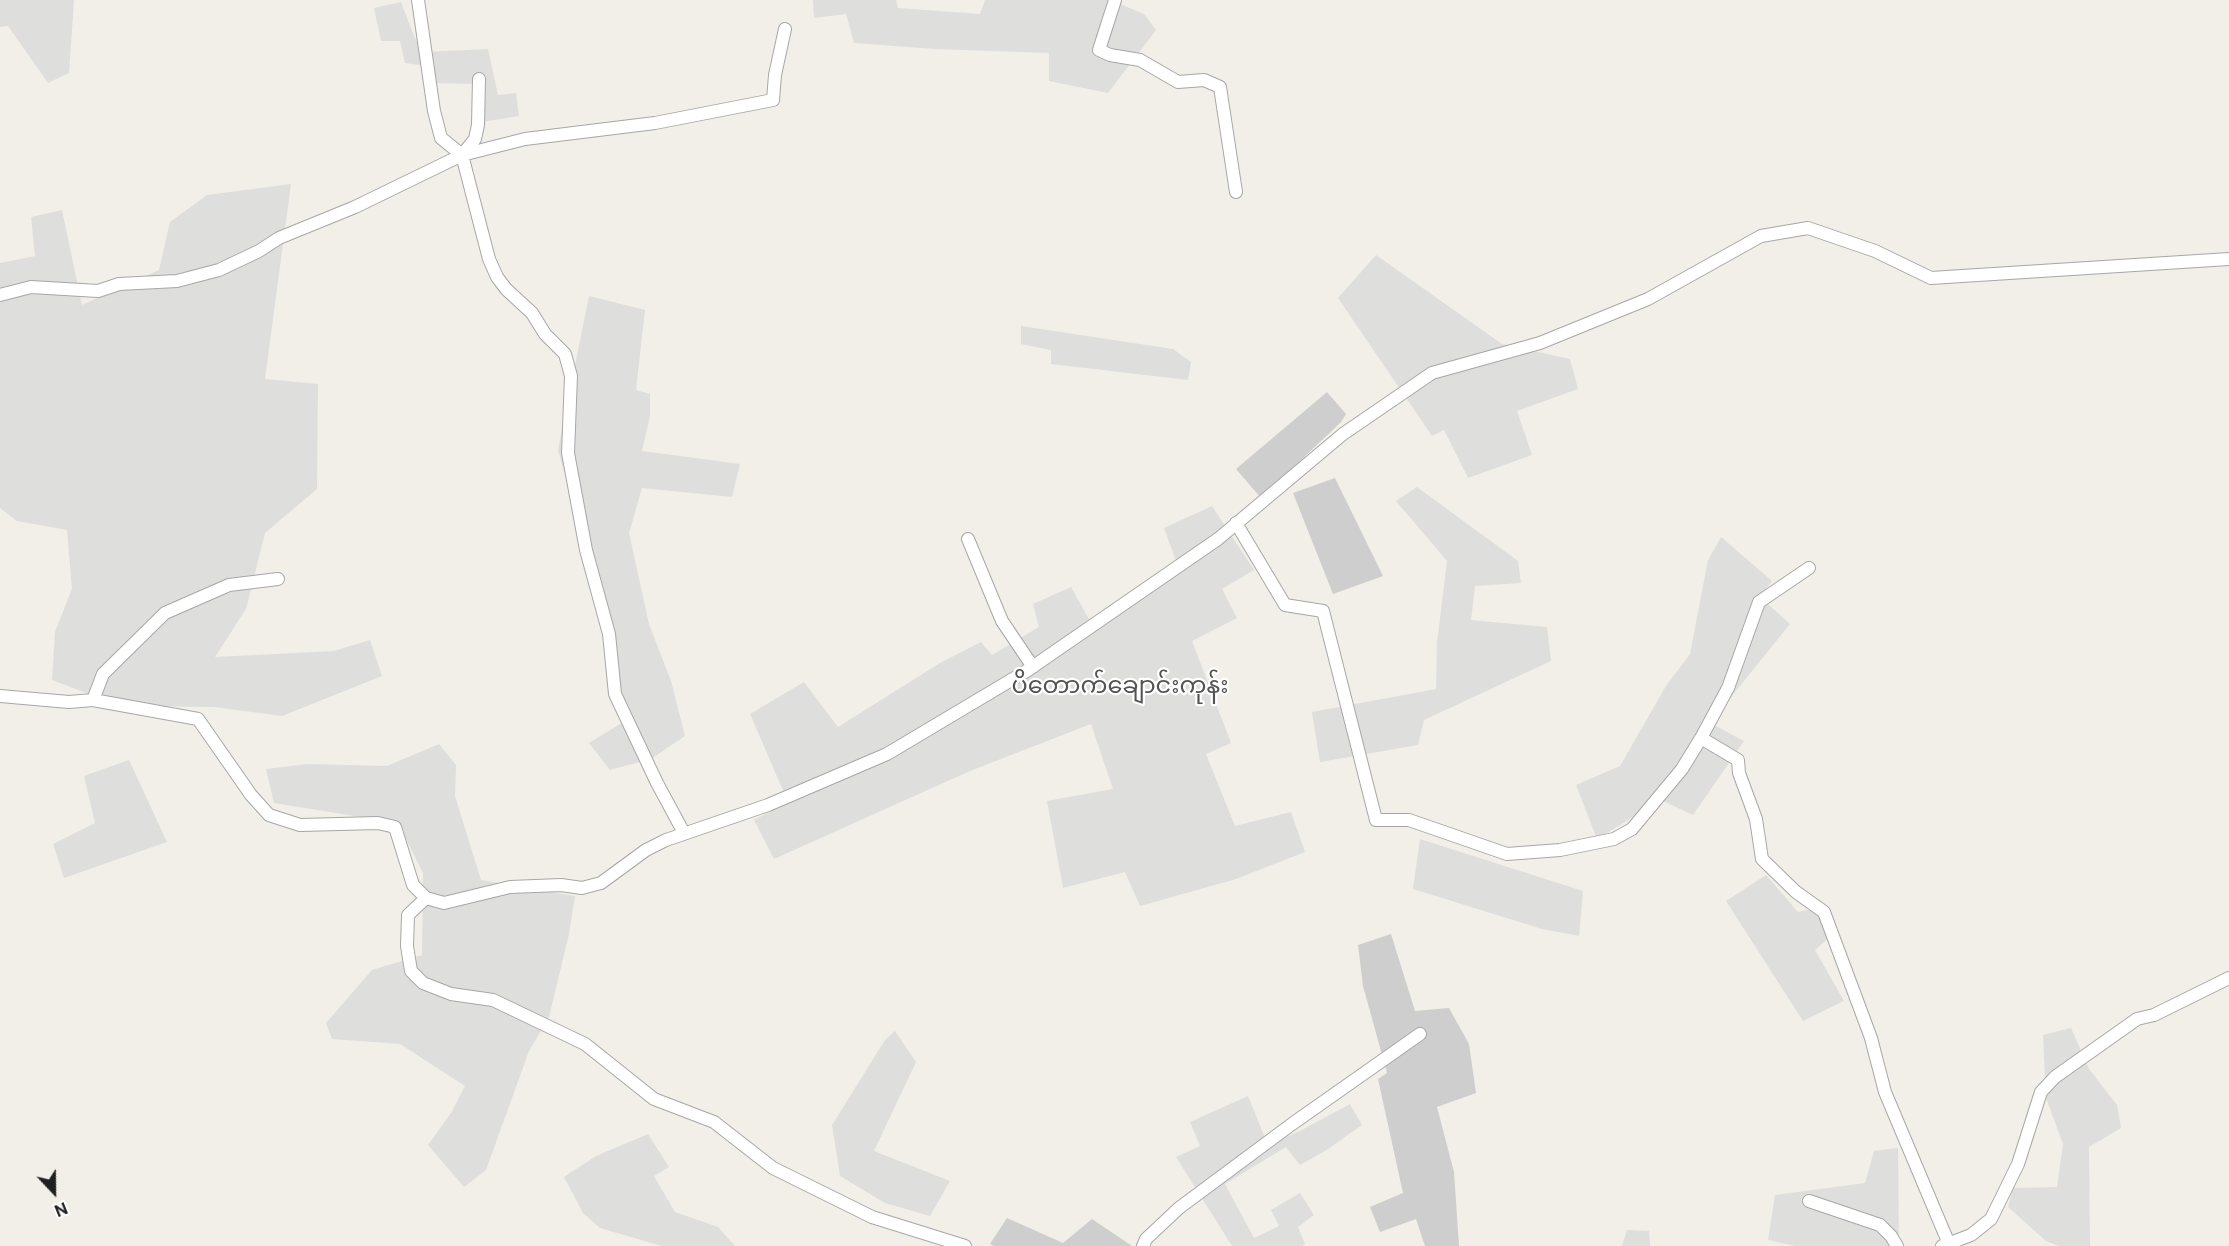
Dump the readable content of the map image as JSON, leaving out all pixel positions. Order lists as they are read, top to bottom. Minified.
{"districts":["ပိတောက်ချောင်းကုန်း"],"north":"bottom"}
